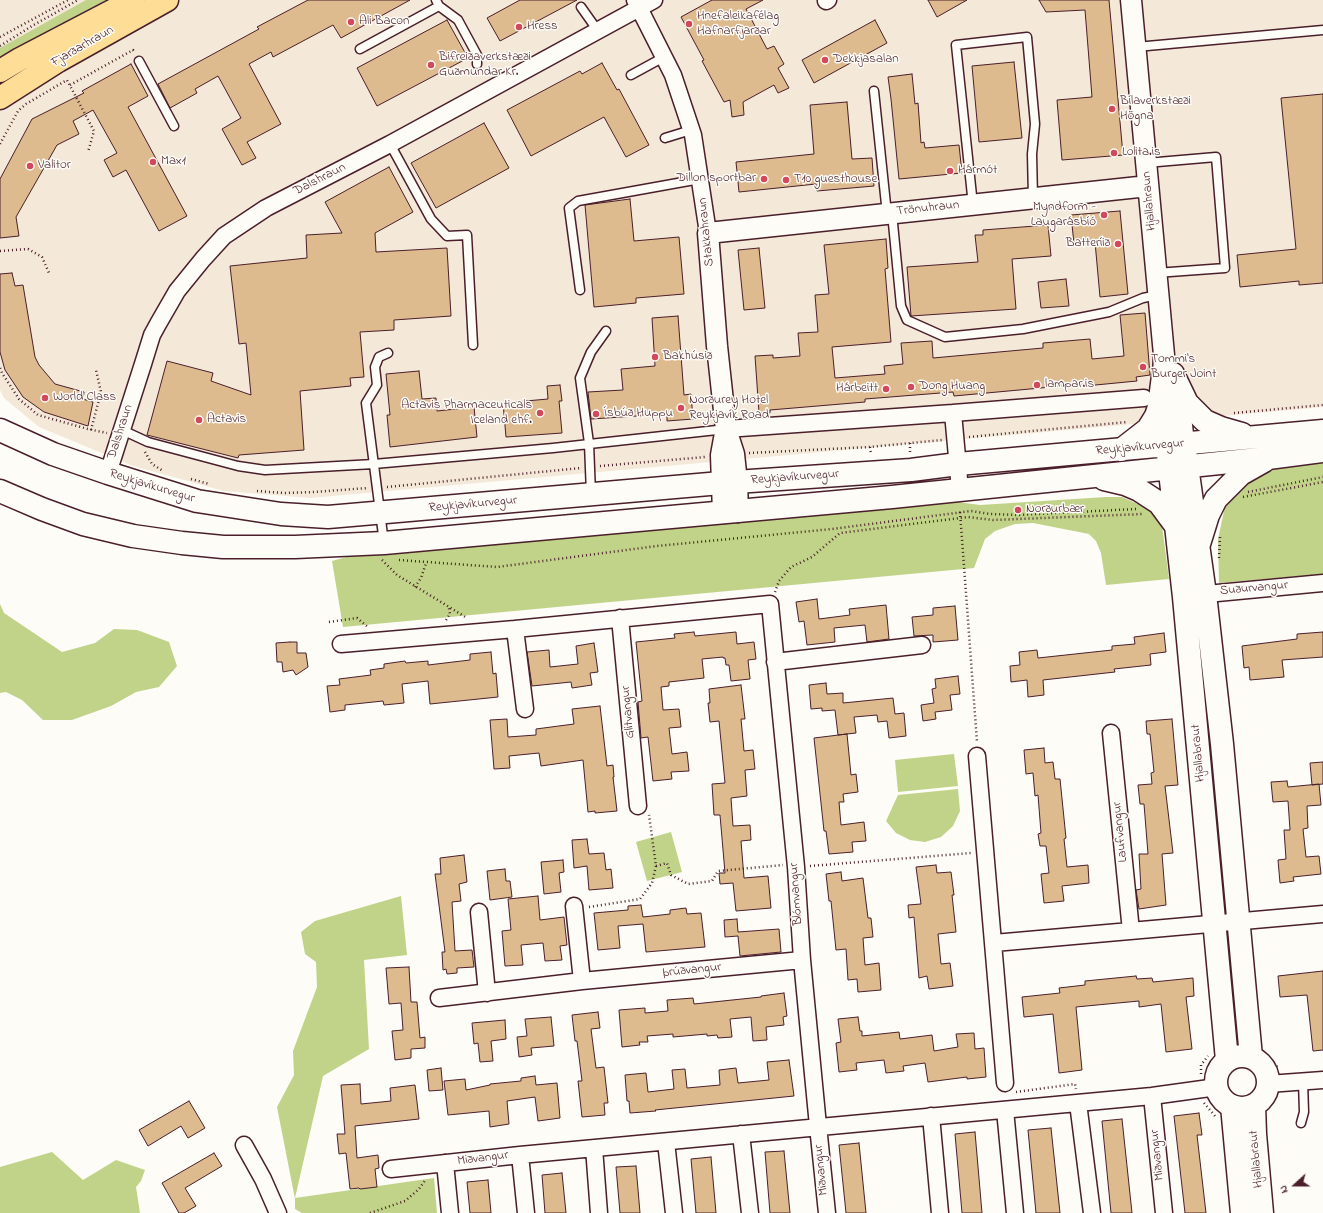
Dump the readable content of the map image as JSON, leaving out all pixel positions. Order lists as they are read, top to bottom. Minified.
{"streets":{"main road":["Fjarðarhraun","Reykjavíkurvegur","Hjallabraut"],"street":["Dalshraun","Hjallahraun","Trönuhraun","Stakkahraun","Suðurvangur","Glitvangur","Laufvangur","Blómvangur","Þrúðvangur","Miðvangur"]},"crossings":[["Dalshraun","Stakkahraun"],["Dalshraun","Reykjavíkurvegur"],["Hjallahraun","Trönuhraun"],["Hjallahraun","Reykjavíkurvegur"],["Hjallahraun","Hjallabraut"],["Trönuhraun","Stakkahraun"],["Stakkahraun","Reykjavíkurvegur"],["Reykjavíkurvegur","Hjallabraut"],["Suðurvangur","Hjallabraut"],["Hjallabraut","Miðvangur"],["Blómvangur","Þrúðvangur"],["Blómvangur","Miðvangur"]],"places":["Ali Bacon","Hnefaleikafélag Hafnarfjarðar","Hress","Dekkjasalan","Bifreiðaverkstæði Guðmundar Kr.","Bílaverkstæði Högna","Lolita.is","Max1","Valitor","Hármót","Dillon sportbar","T10 guesthouse","Myndform - Laugarásbíó","Batteríið","Bakhúsið","Tommi's Burger Joint","lampar.is","Dong Huang","Hárbeitt","World Class","Norðurey Hotel Reykjavík Road","Actavis Pharmaceuticals Iceland ehf.","Ísbúð Huppu","Actavis","Norðurbær"],"north":"left"}
